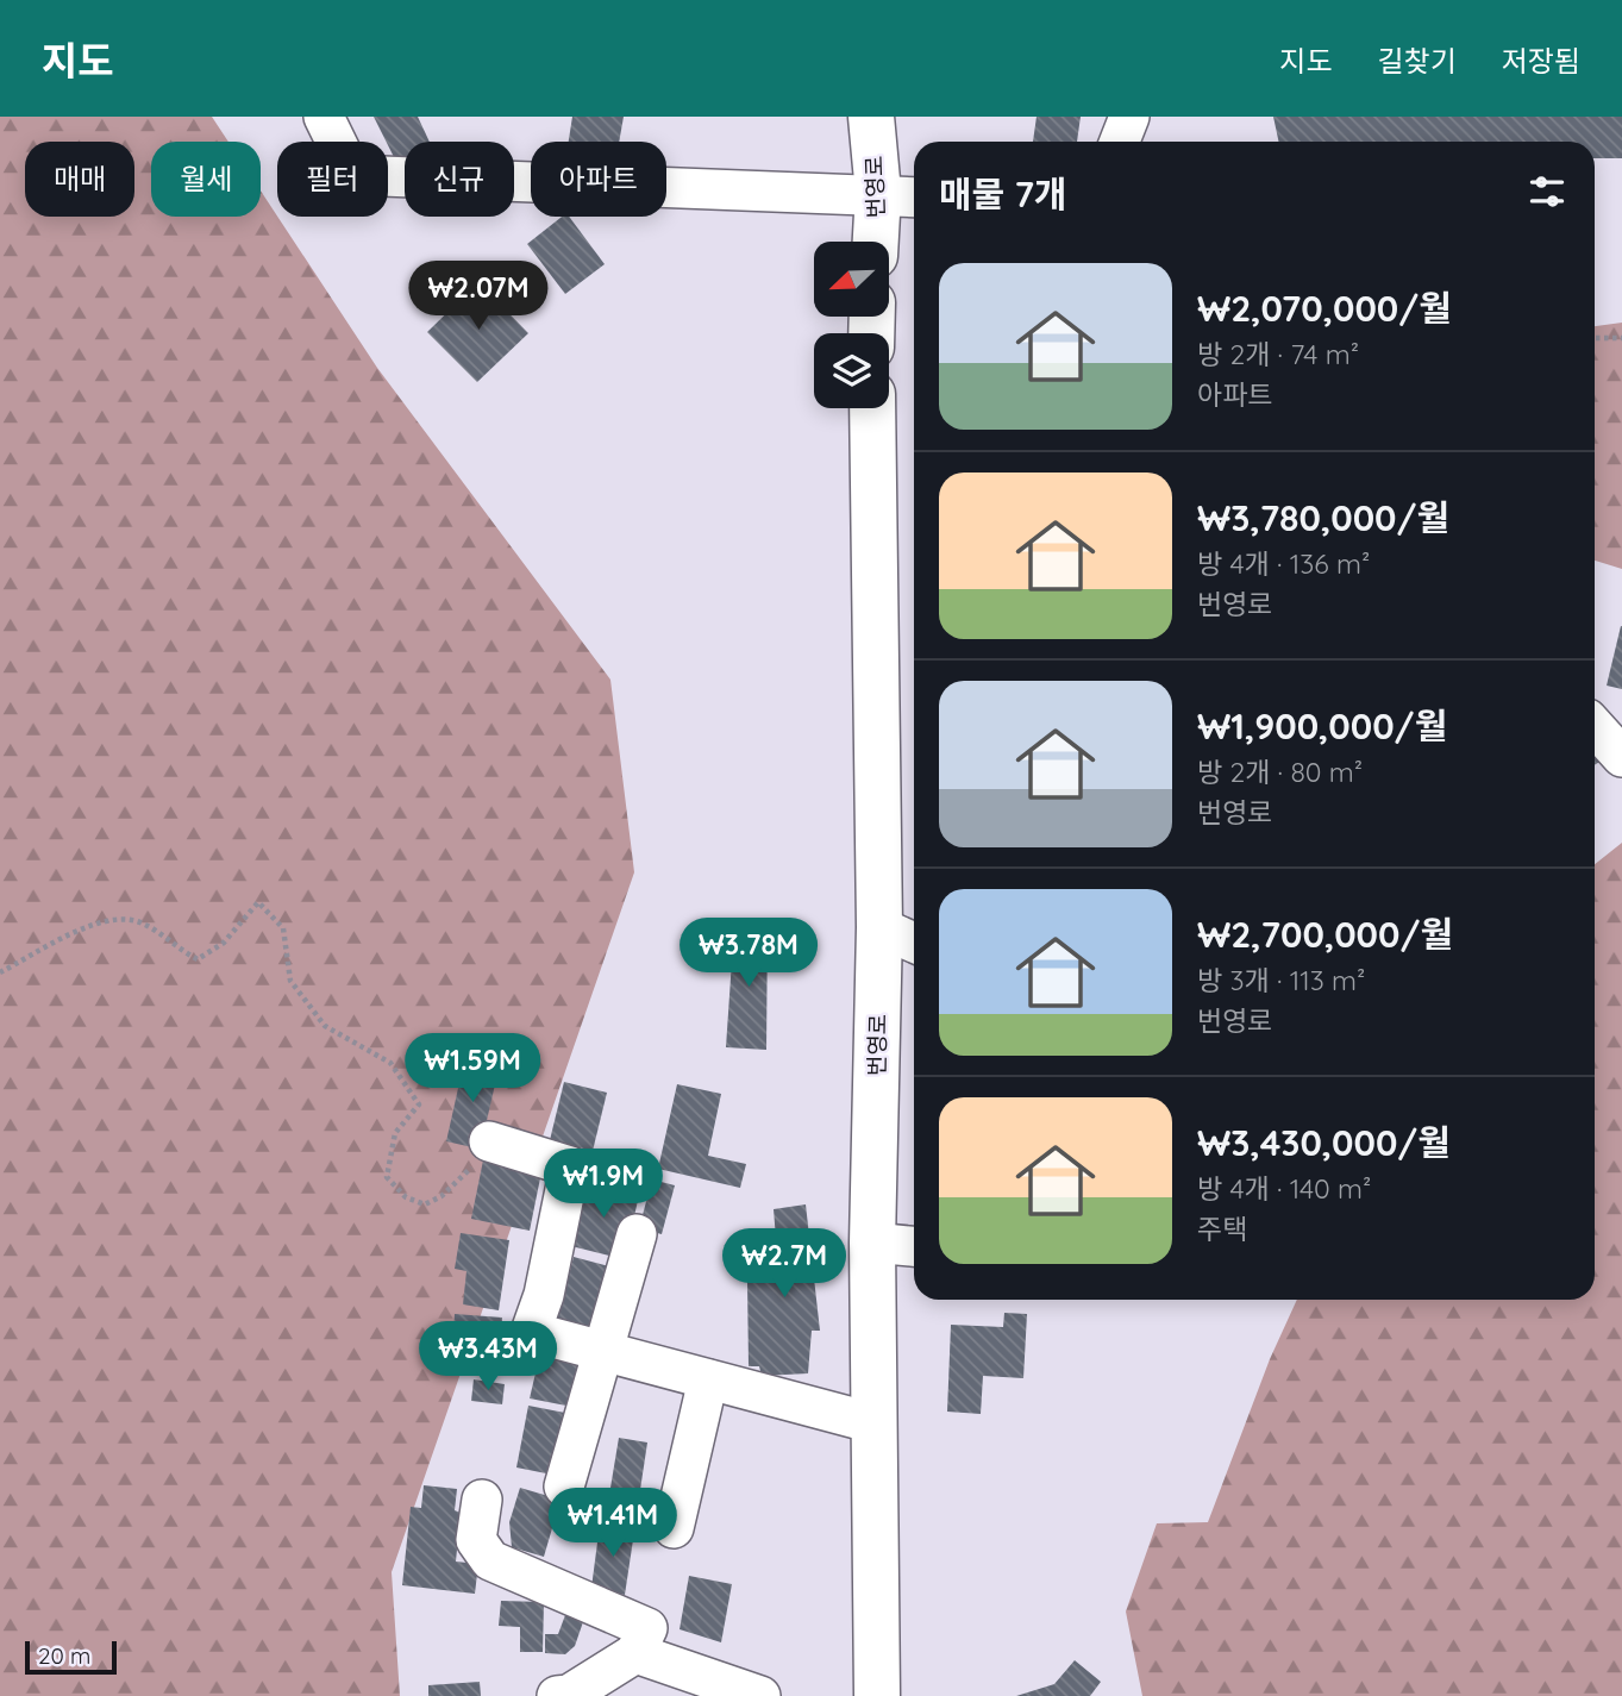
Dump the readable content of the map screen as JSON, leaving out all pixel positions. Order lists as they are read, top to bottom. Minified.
{"streets":{"main road":["번영로"]},"scale_bar":"20 m","north":"bottom left","page":{"header":"지도","nav":["지도","길찾기","저장됨"],"chip":["매매","월세","필터","신규","아파트"],"heading":"매물 7개","list":[{"name":"₩2,070,000/월","note":"방 2개 · 74 m² · 아파트"},{"name":"₩3,780,000/월","note":"방 4개 · 136 m² · 번영로"},{"name":"₩1,900,000/월","note":"방 2개 · 80 m² · 번영로"},{"name":"₩2,700,000/월","note":"방 3개 · 113 m² · 번영로"},{"name":"₩3,430,000/월","note":"방 4개 · 140 m² · 주택"}],"price":["₩2.07M","₩3.78M","₩1.59M","₩1.9M","₩2.7M","₩3.43M","₩1.41M"],"scale":"20 m"}}
